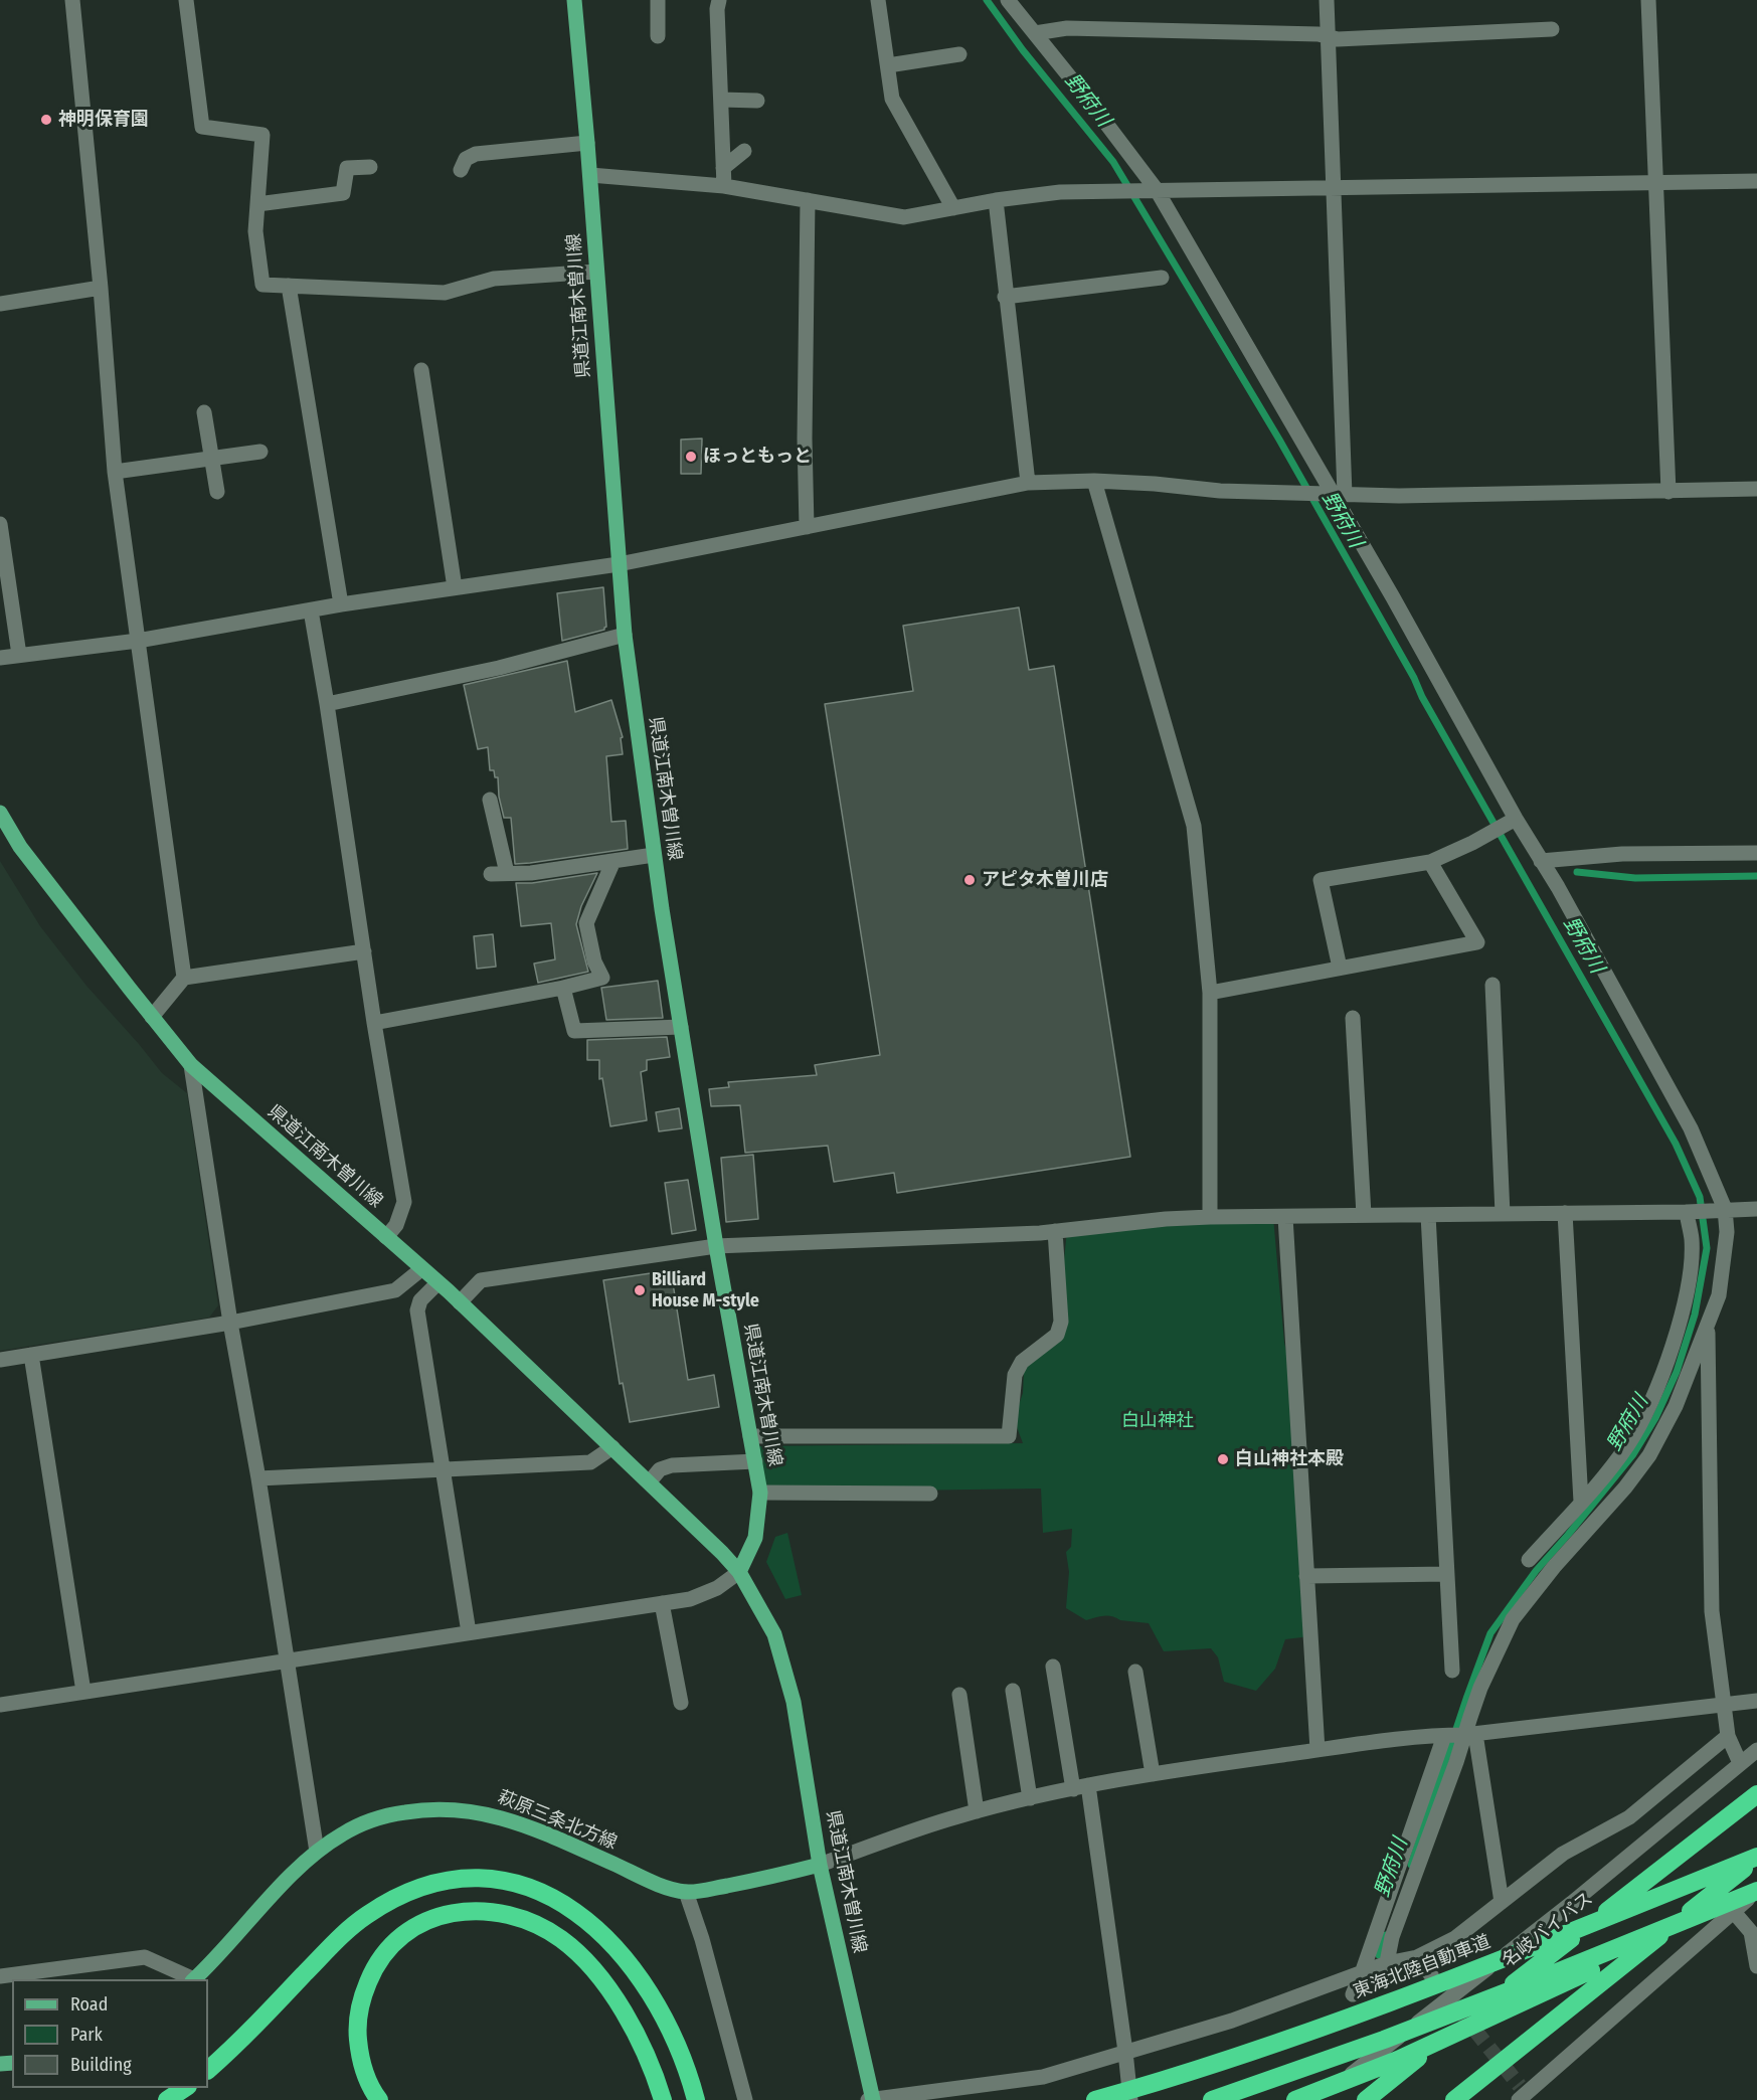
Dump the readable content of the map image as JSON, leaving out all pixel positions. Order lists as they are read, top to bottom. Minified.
{"streets":{"highway":["名岐バイパス","東海北陸自動車道"],"main road":["県道江南木曽川線","萩原三条北方線"]},"crossings":[["県道江南木曽川線","萩原三条北方線"]],"water":["野府川"],"parks":["白山神社"],"places":["神明保育園","ほっともっと","アピタ木曽川店","Billiard House M-style","白山神社本殿"],"legend":["Road","Park","Building"]}
